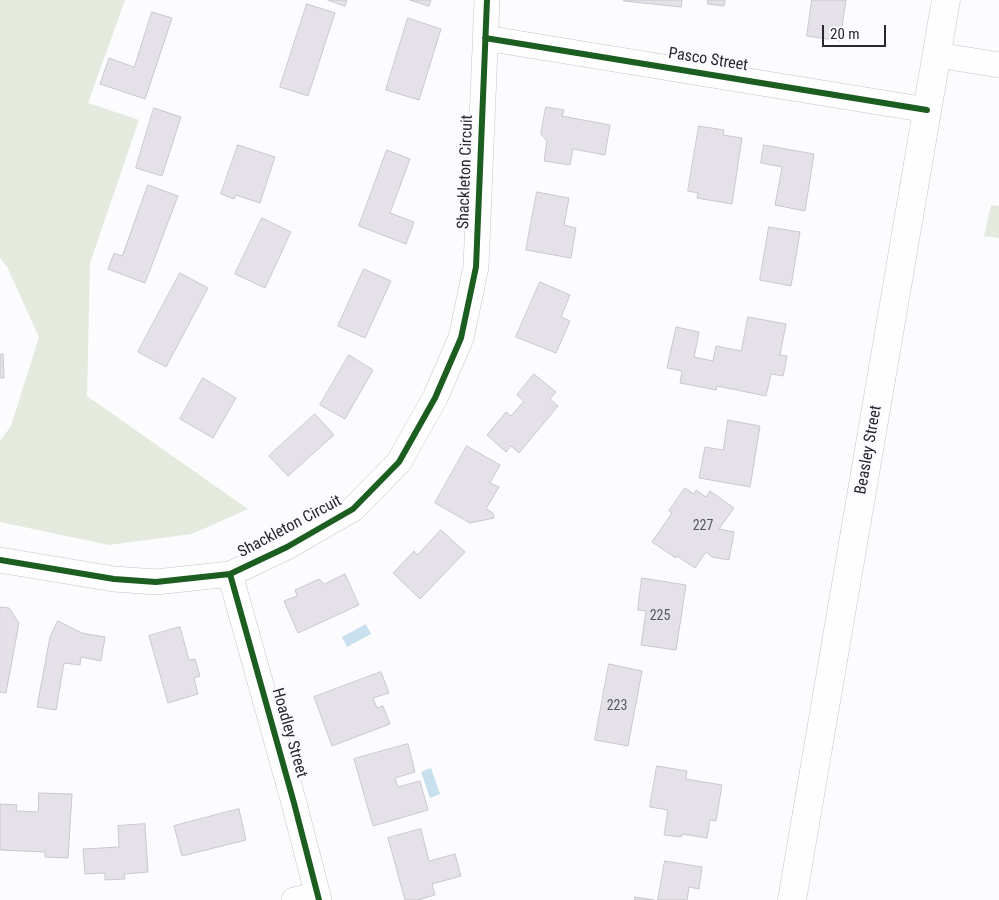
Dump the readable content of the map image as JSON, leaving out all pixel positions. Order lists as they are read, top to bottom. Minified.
{"streets":{"main road":["Beasley Street"],"street":["Pasco Street","Shackleton Circuit","Hoadley Street"]},"crossings":[["Pasco Street","Shackleton Circuit"],["Pasco Street","Beasley Street"],["Shackleton Circuit","Hoadley Street"]],"house_numbers":["227","225","223"],"scale_bar":"20 m"}
